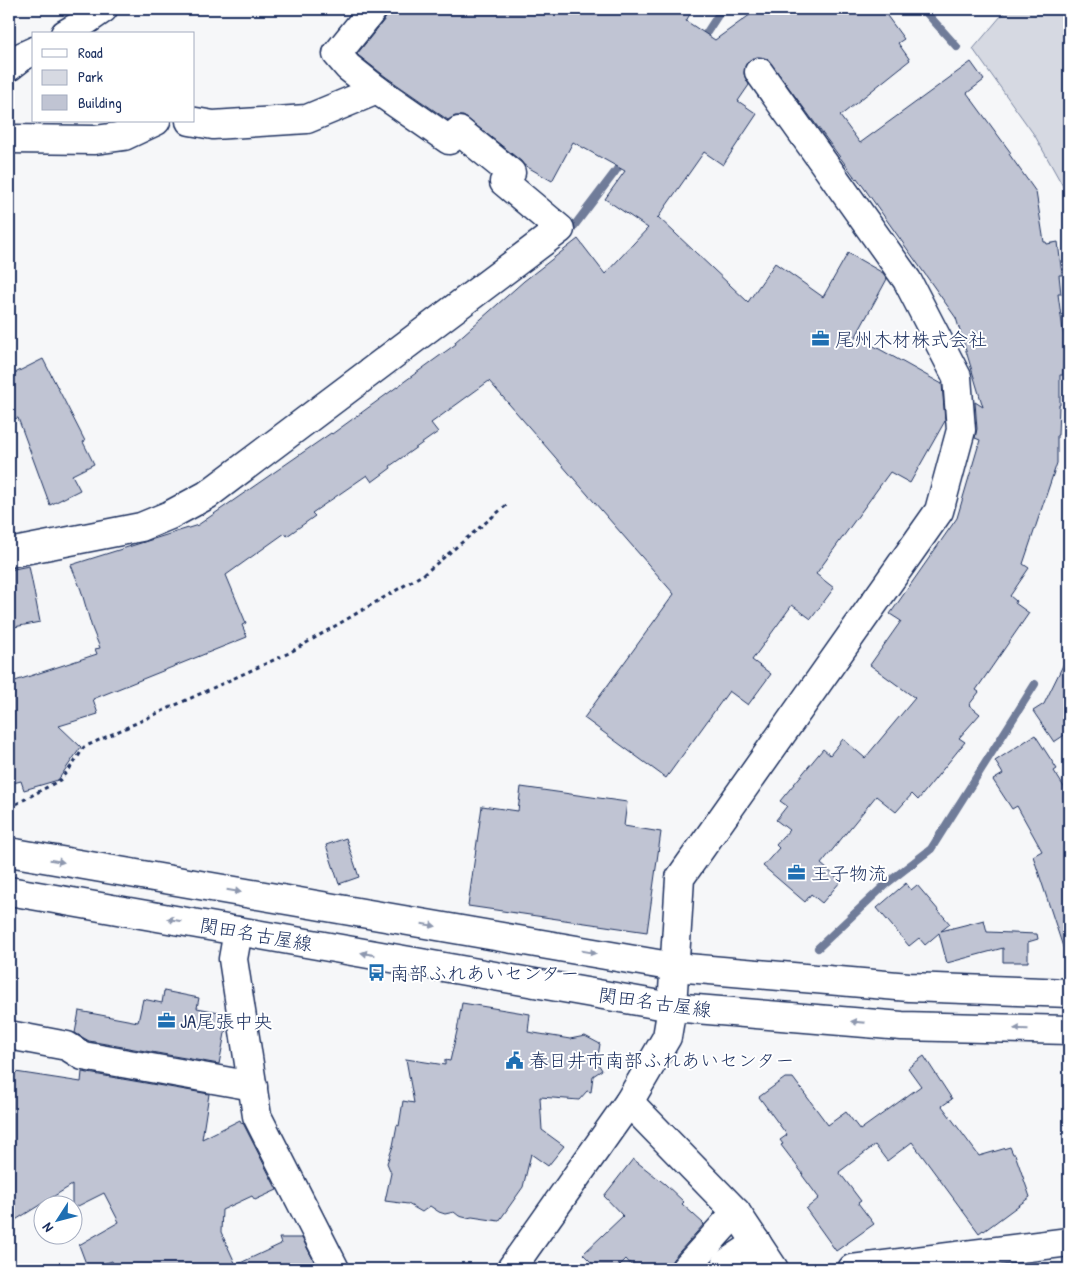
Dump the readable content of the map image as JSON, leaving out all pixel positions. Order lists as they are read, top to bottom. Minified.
{"streets":{"street":["関田名古屋線"]},"places":{"office":["尾州木材株式会社","王子物流","JA尾張中央"],"bus stop":["南部ふれあいセンター"],"public building":["春日井市南部ふれあいセンター"]},"legend":["Road","Park","Building"],"north":"bottom left"}
